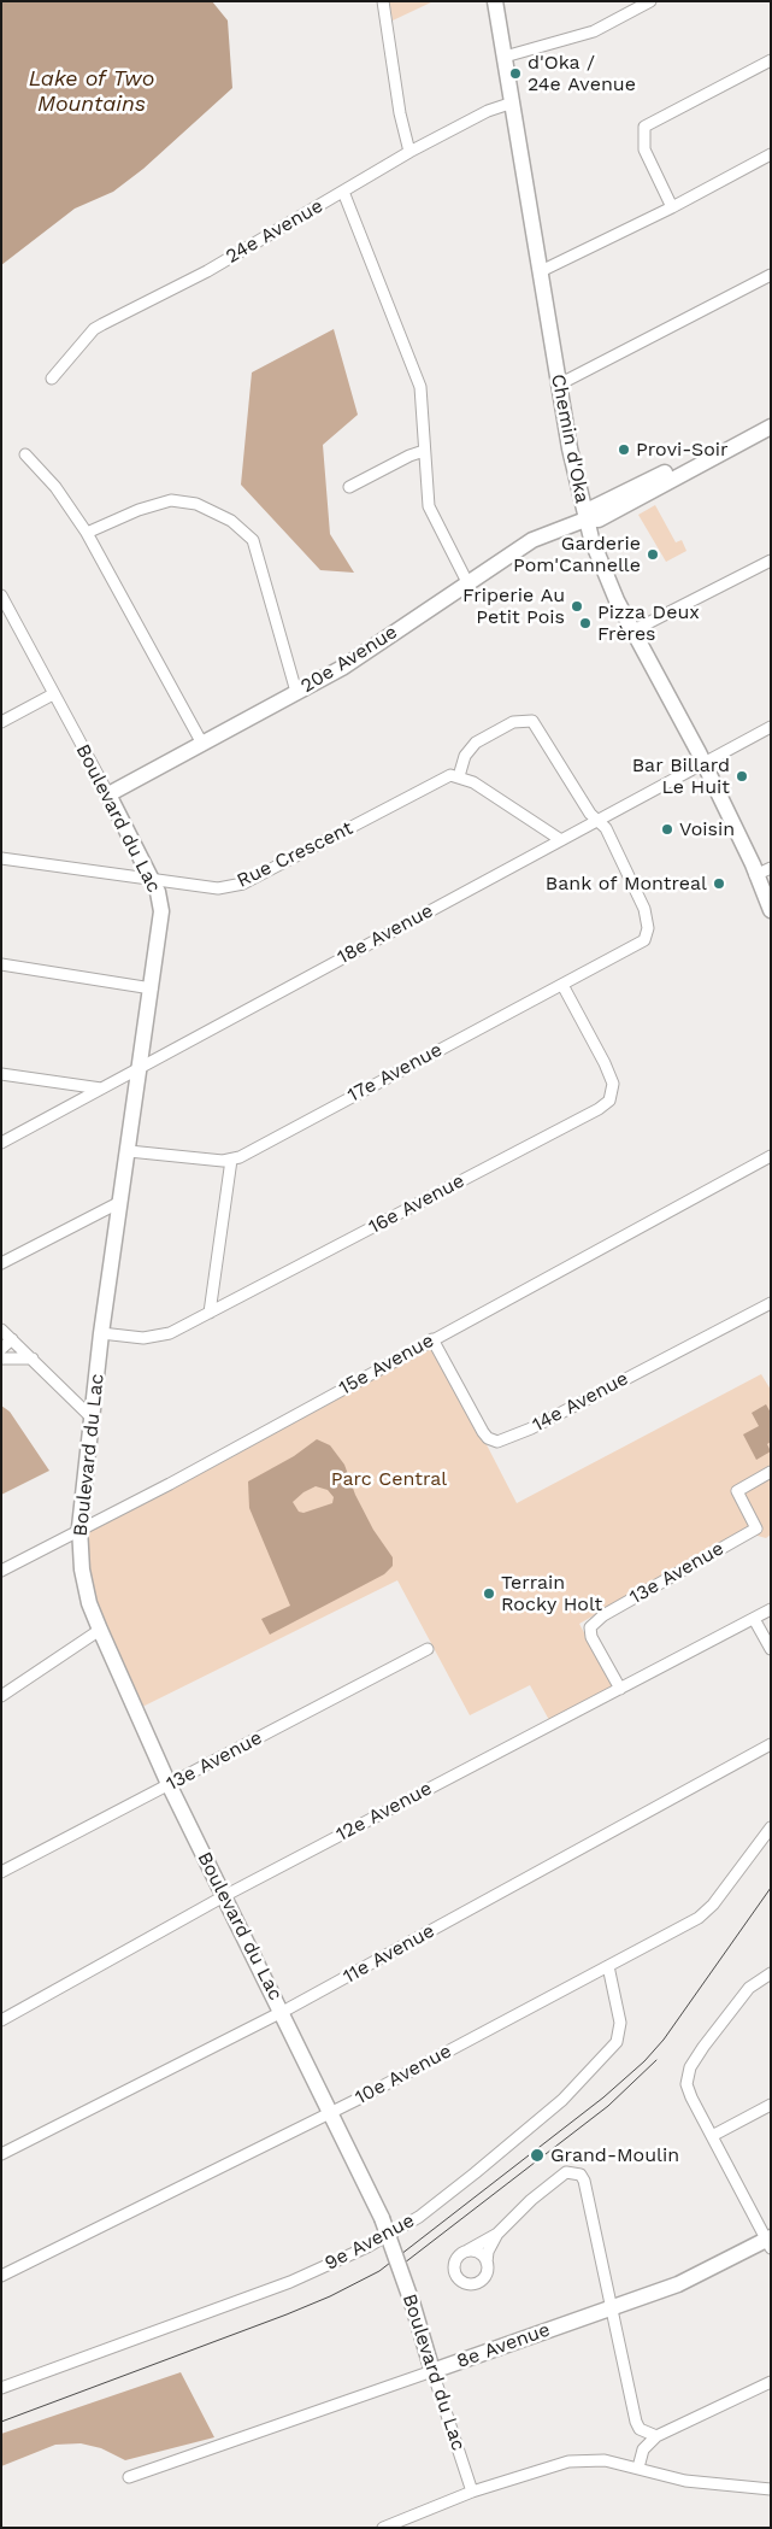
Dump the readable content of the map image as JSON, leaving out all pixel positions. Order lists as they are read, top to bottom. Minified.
{"streets":{"street":["24e Avenue","Chemin d'Oka","20e Avenue","Boulevard du Lac","Rue Crescent","18e Avenue","17e Avenue","16e Avenue","15e Avenue","14e Avenue","13e Avenue","12e Avenue","11e Avenue","10e Avenue","9e Avenue","8e Avenue"]},"crossings":[["24e Avenue","Chemin d'Oka"],["Chemin d'Oka","20e Avenue"],["Chemin d'Oka","18e Avenue"],["20e Avenue","Boulevard du Lac"],["Boulevard du Lac","Rue Crescent"],["Boulevard du Lac","18e Avenue"],["Boulevard du Lac","16e Avenue"],["Boulevard du Lac","15e Avenue"],["Boulevard du Lac","13e Avenue"],["Boulevard du Lac","12e Avenue"],["Boulevard du Lac","11e Avenue"],["Boulevard du Lac","10e Avenue"],["Boulevard du Lac","8e Avenue"],["18e Avenue","17e Avenue"],["17e Avenue","16e Avenue"],["15e Avenue","14e Avenue"],["13e Avenue","12e Avenue"],["10e Avenue","9e Avenue"]],"water":["Lake of Two Mountains"],"parks":["Parc Central"],"places":["d'Oka / 24e Avenue","Provi-Soir","Garderie Pom'Cannelle","Friperie Au Petit Pois","Pizza Deux Frères","Bar Billard Le Huit","Voisin","Bank of Montreal","Terrain Rocky Holt","Grand-Moulin"]}
